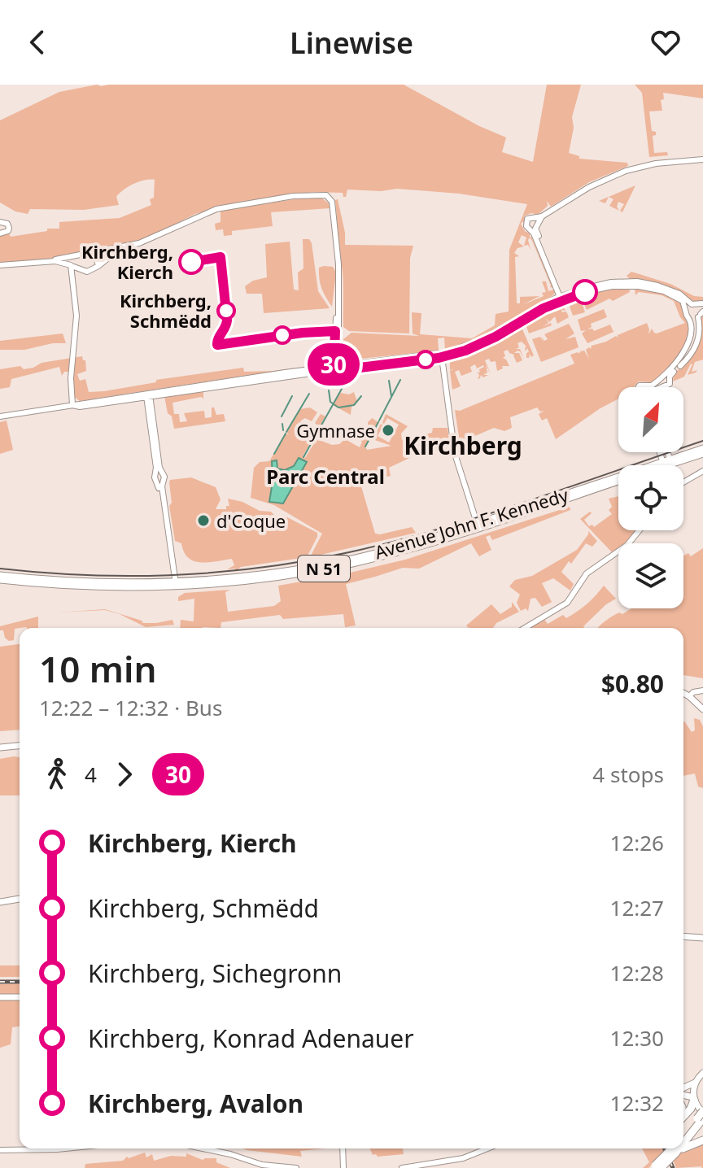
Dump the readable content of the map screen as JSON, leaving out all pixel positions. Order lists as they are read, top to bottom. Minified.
{"streets":{"main road":["Avenue John F. Kennedy","N 51"]},"districts":["Kirchberg","Parc Central"],"places":["Kirchberg, Kierch","Kirchberg, Schmëdd","Gymnase","d'Coque"],"lines":["bus line 30"],"north":"top right","page":{"header":"Linewise","on_map":"30","heading":["10 min","12:22 – 12:32 · Bus","$0.80"],"legs":["4","30","4 stops"],"list":[{"name":"Kirchberg, Kierch","value":"12:26"},{"name":"Kirchberg, Schmëdd","value":"12:27"},{"name":"Kirchberg, Sichegronn","value":"12:28"},{"name":"Kirchberg, Konrad Adenauer","value":"12:30"},{"name":"Kirchberg, Avalon","value":"12:32"}]}}
